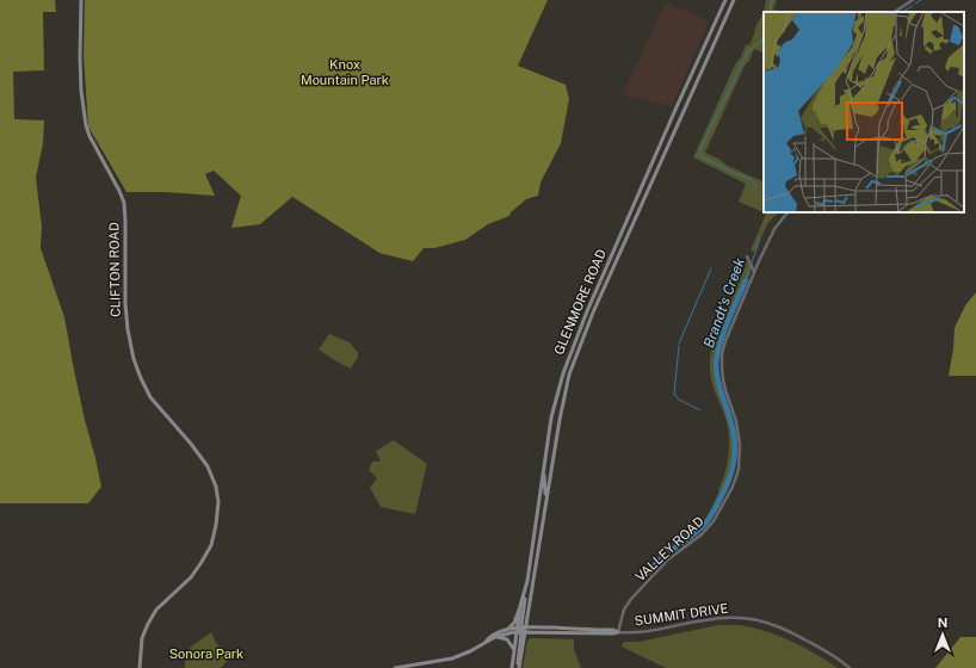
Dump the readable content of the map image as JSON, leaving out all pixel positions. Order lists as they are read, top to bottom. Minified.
{"streets":{"main road":["CLIFTON ROAD","GLENMORE ROAD","SUMMIT DRIVE"],"street":["VALLEY ROAD"]},"crossings":[["GLENMORE ROAD","SUMMIT DRIVE"],["VALLEY ROAD","SUMMIT DRIVE"]],"water":["Brandt's Creek"],"parks":["Knox Mountain Park","Sonora Park"],"north":"top"}
